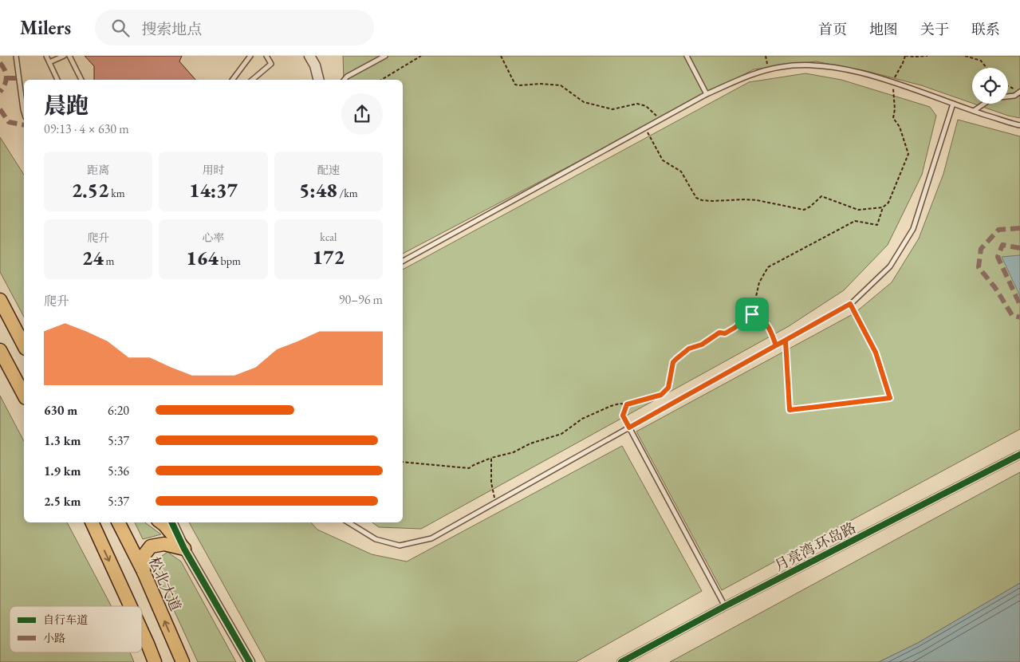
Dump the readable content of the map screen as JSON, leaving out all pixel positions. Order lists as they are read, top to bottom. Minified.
{"streets":{"highway":["松北大道"],"street":["月亮湾·环岛路"]},"legend":["自行车道","小路"],"page":{"header":"Milers","search":"搜索地点","nav":["首页","地图","关于","联系"],"heading":["晨跑","09:13 · 4 × 630 m"],"stats":[["距离","2.52 km"],["用时","14:37"],["配速","5:48 /km"],["爬升","24 m"],["心率","164 bpm"],["kcal","172"]],"chart":["爬升","90–96 m"],"list":[{"name":"630 m","note":"6:20"},{"name":"1.3 km","note":"5:37"},{"name":"1.9 km","note":"5:36"},{"name":"2.5 km","note":"5:37"}]}}
